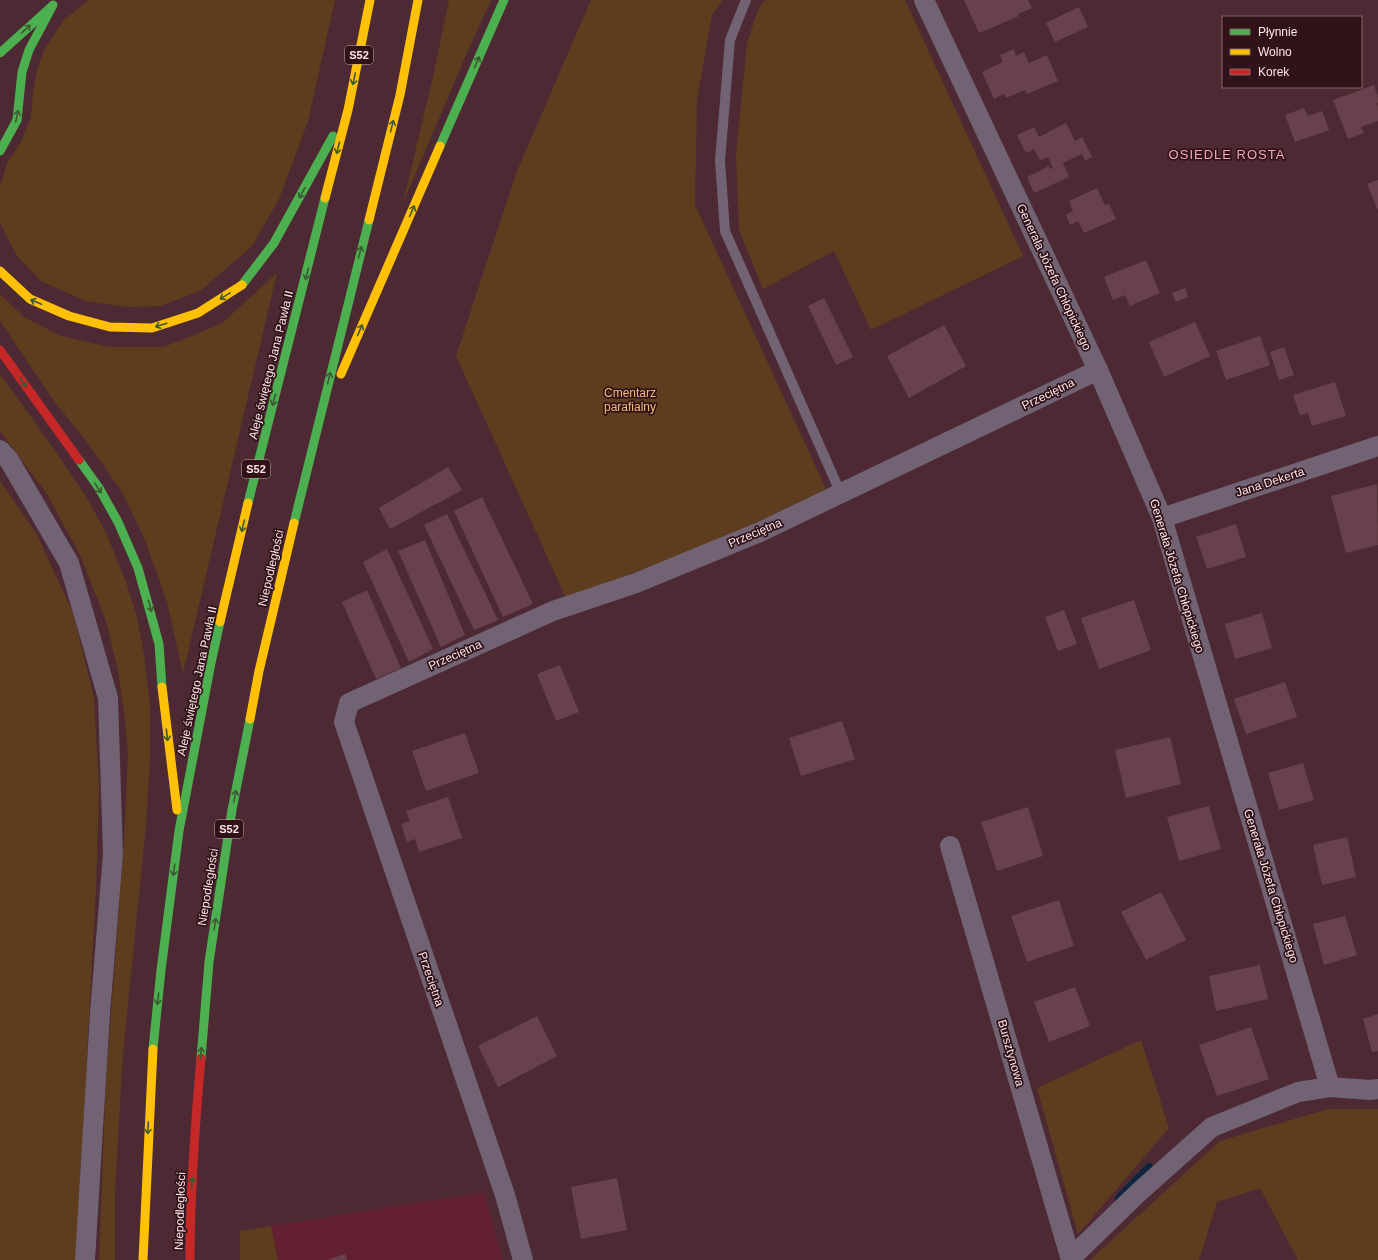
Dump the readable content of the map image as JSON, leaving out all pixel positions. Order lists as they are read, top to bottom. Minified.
{"streets":{"main road":["S52","Aleje świętego Jana Pawła II","Niepodległości"],"street":["Generała Józefa Chłopickiego","Przeciętna","Jana Dekerta","Bursztynowa"]},"crossings":[["S52","Aleje świętego Jana Pawła II"],["S52","Niepodległości"],["Generała Józefa Chłopickiego","Przeciętna"],["Generała Józefa Chłopickiego","Jana Dekerta"]],"districts":["OSIEDLE ROSTA"],"parks":["Cmentarz parafialny"],"legend":["Płynnie","Wolno","Korek"]}
